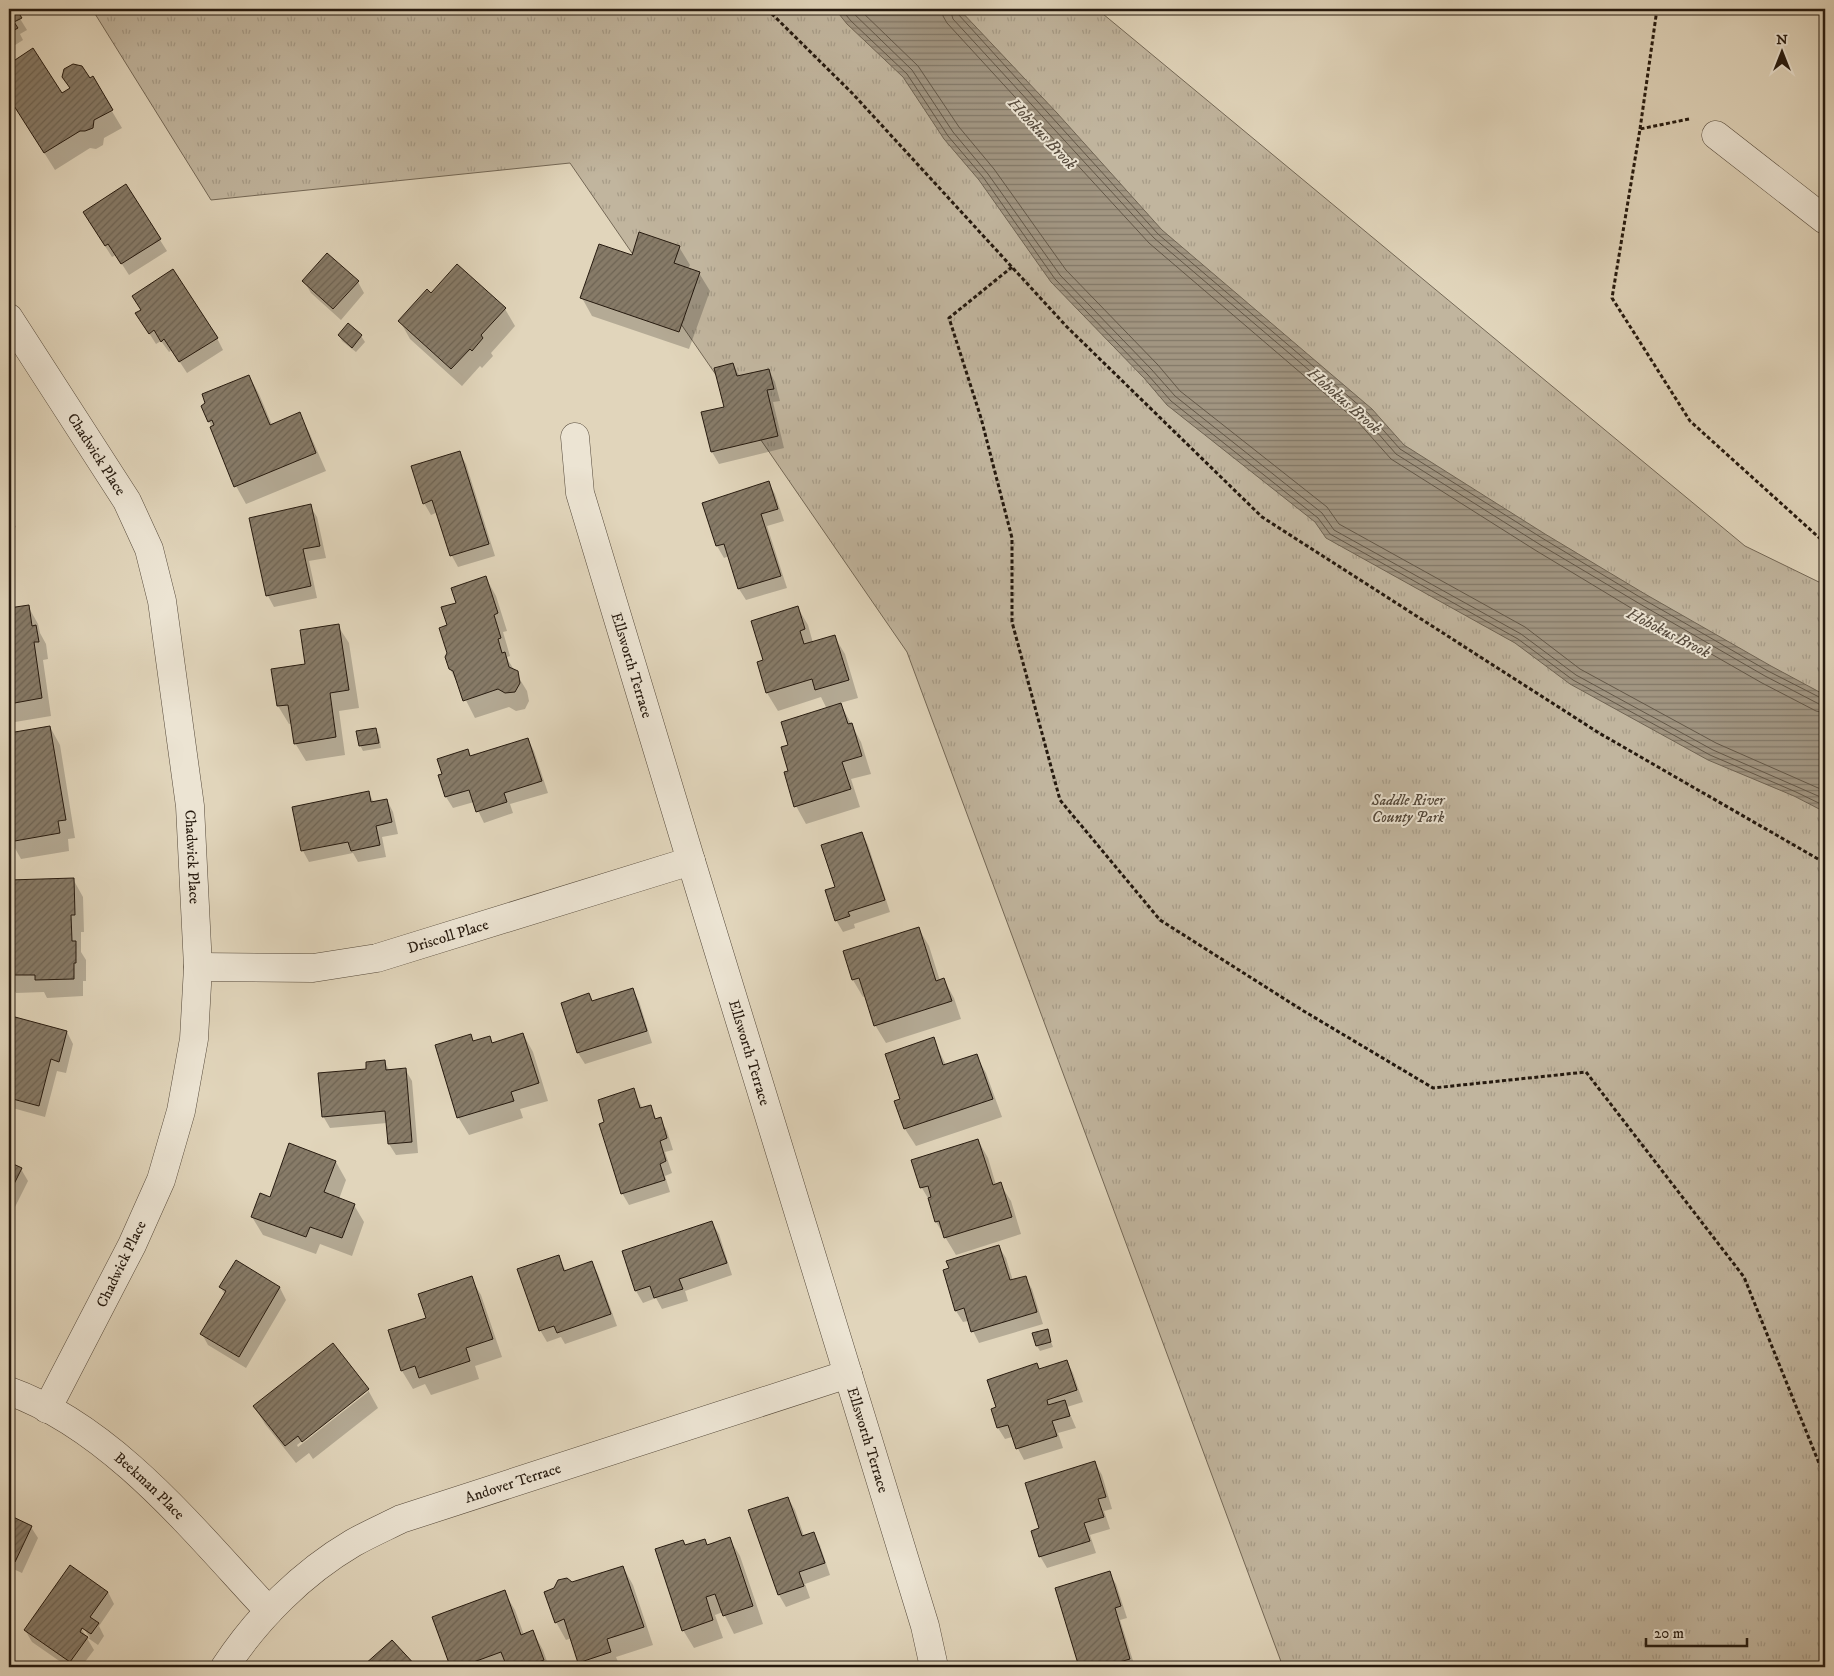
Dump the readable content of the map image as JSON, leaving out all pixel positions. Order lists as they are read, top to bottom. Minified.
{"streets":{"street":["Chadwick Place","Ellsworth Terrace","Driscoll Place","Andover Terrace","Beekman Place"]},"crossings":[["Chadwick Place","Driscoll Place"],["Chadwick Place","Beekman Place"],["Ellsworth Terrace","Driscoll Place"],["Ellsworth Terrace","Andover Terrace"],["Andover Terrace","Beekman Place"]],"water":["Hohokus Brook"],"parks":["Saddle River County Park"],"scale_bar":"20 m","north":"top"}
